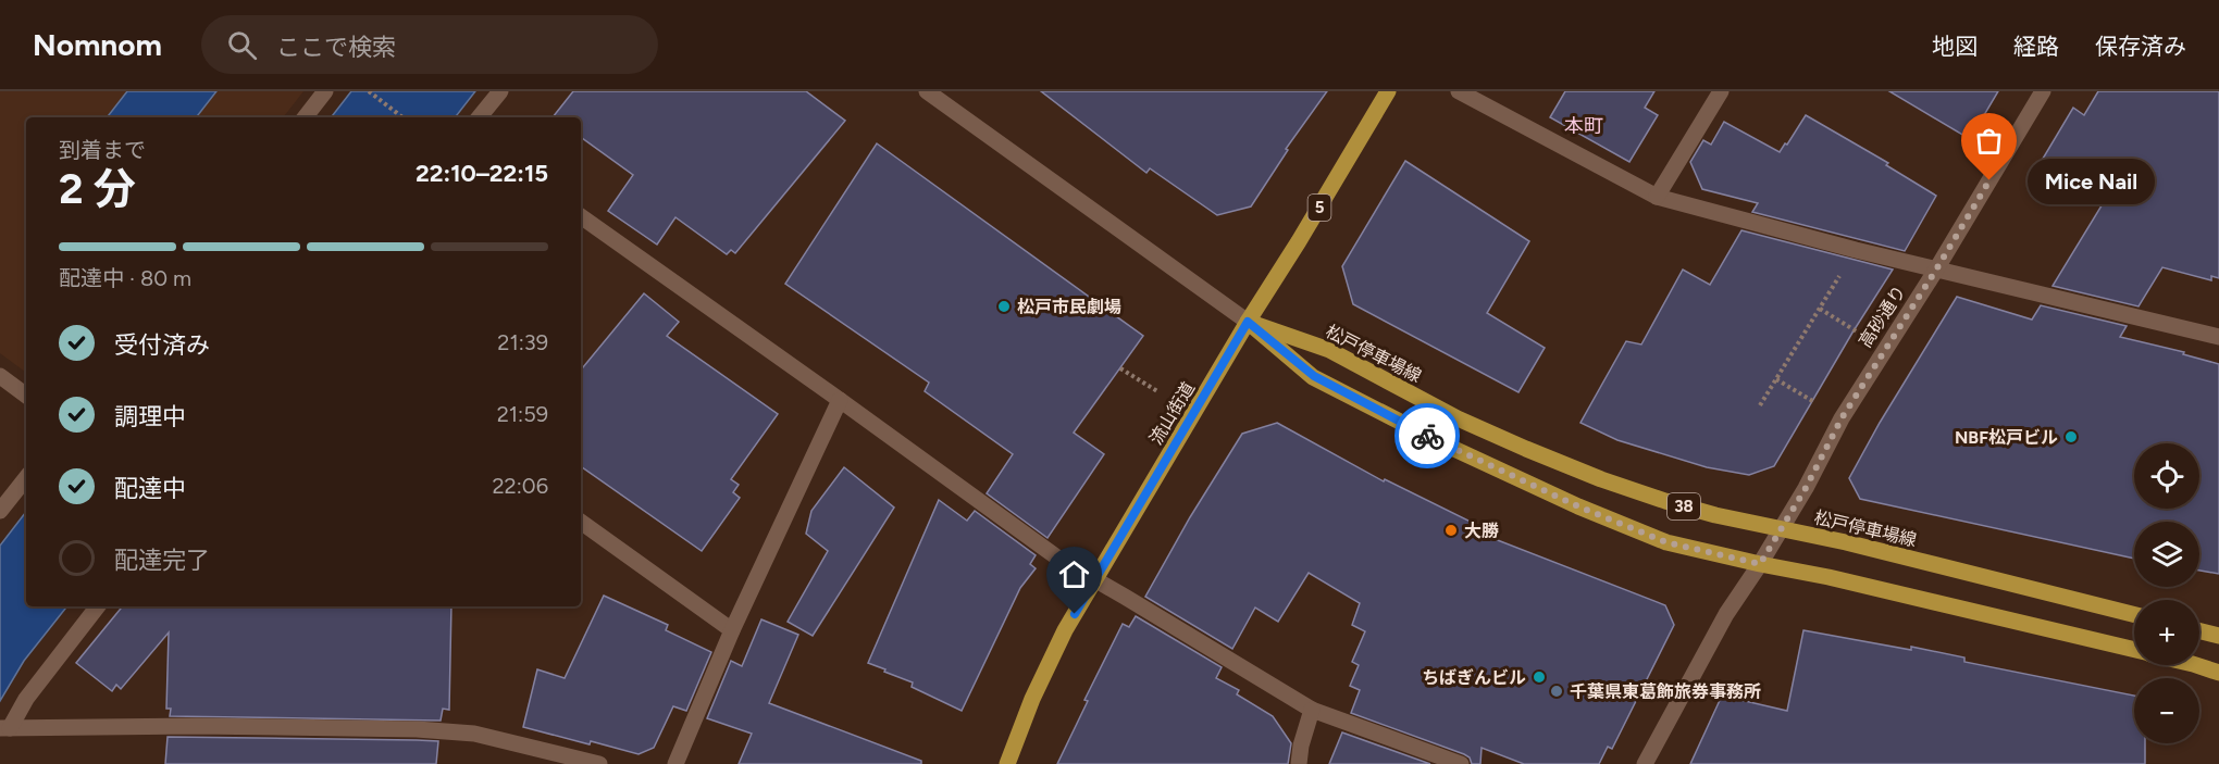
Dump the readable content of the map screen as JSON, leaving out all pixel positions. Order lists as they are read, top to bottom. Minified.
{"streets":{"main road":["5","松戸停車場線","流山街道","38"],"street":["高砂通り"]},"crossings":[["高砂通り","松戸停車場線"],["高砂通り","38"],["松戸停車場線","流山街道"],["松戸停車場線","38"],["流山街道","38"]],"districts":["本町"],"places":["Mice Nail","松戸市民劇場","NBF松戸ビル","大勝","ちばぎんビル","千葉県東葛飾旅券事務所"],"page":{"header":"Nomnom","search":"ここで検索","nav":["地図","経路","保存済み"],"heading":["2 分","到着まで","22:10–22:15"],"bubble":"Mice Nail","bar":"配達中 · 80 m","list":[["受付済み","21:39"],["調理中","21:59"],["配達中","22:06"],"配達完了"],"map_buttons":["+","−"]}}
